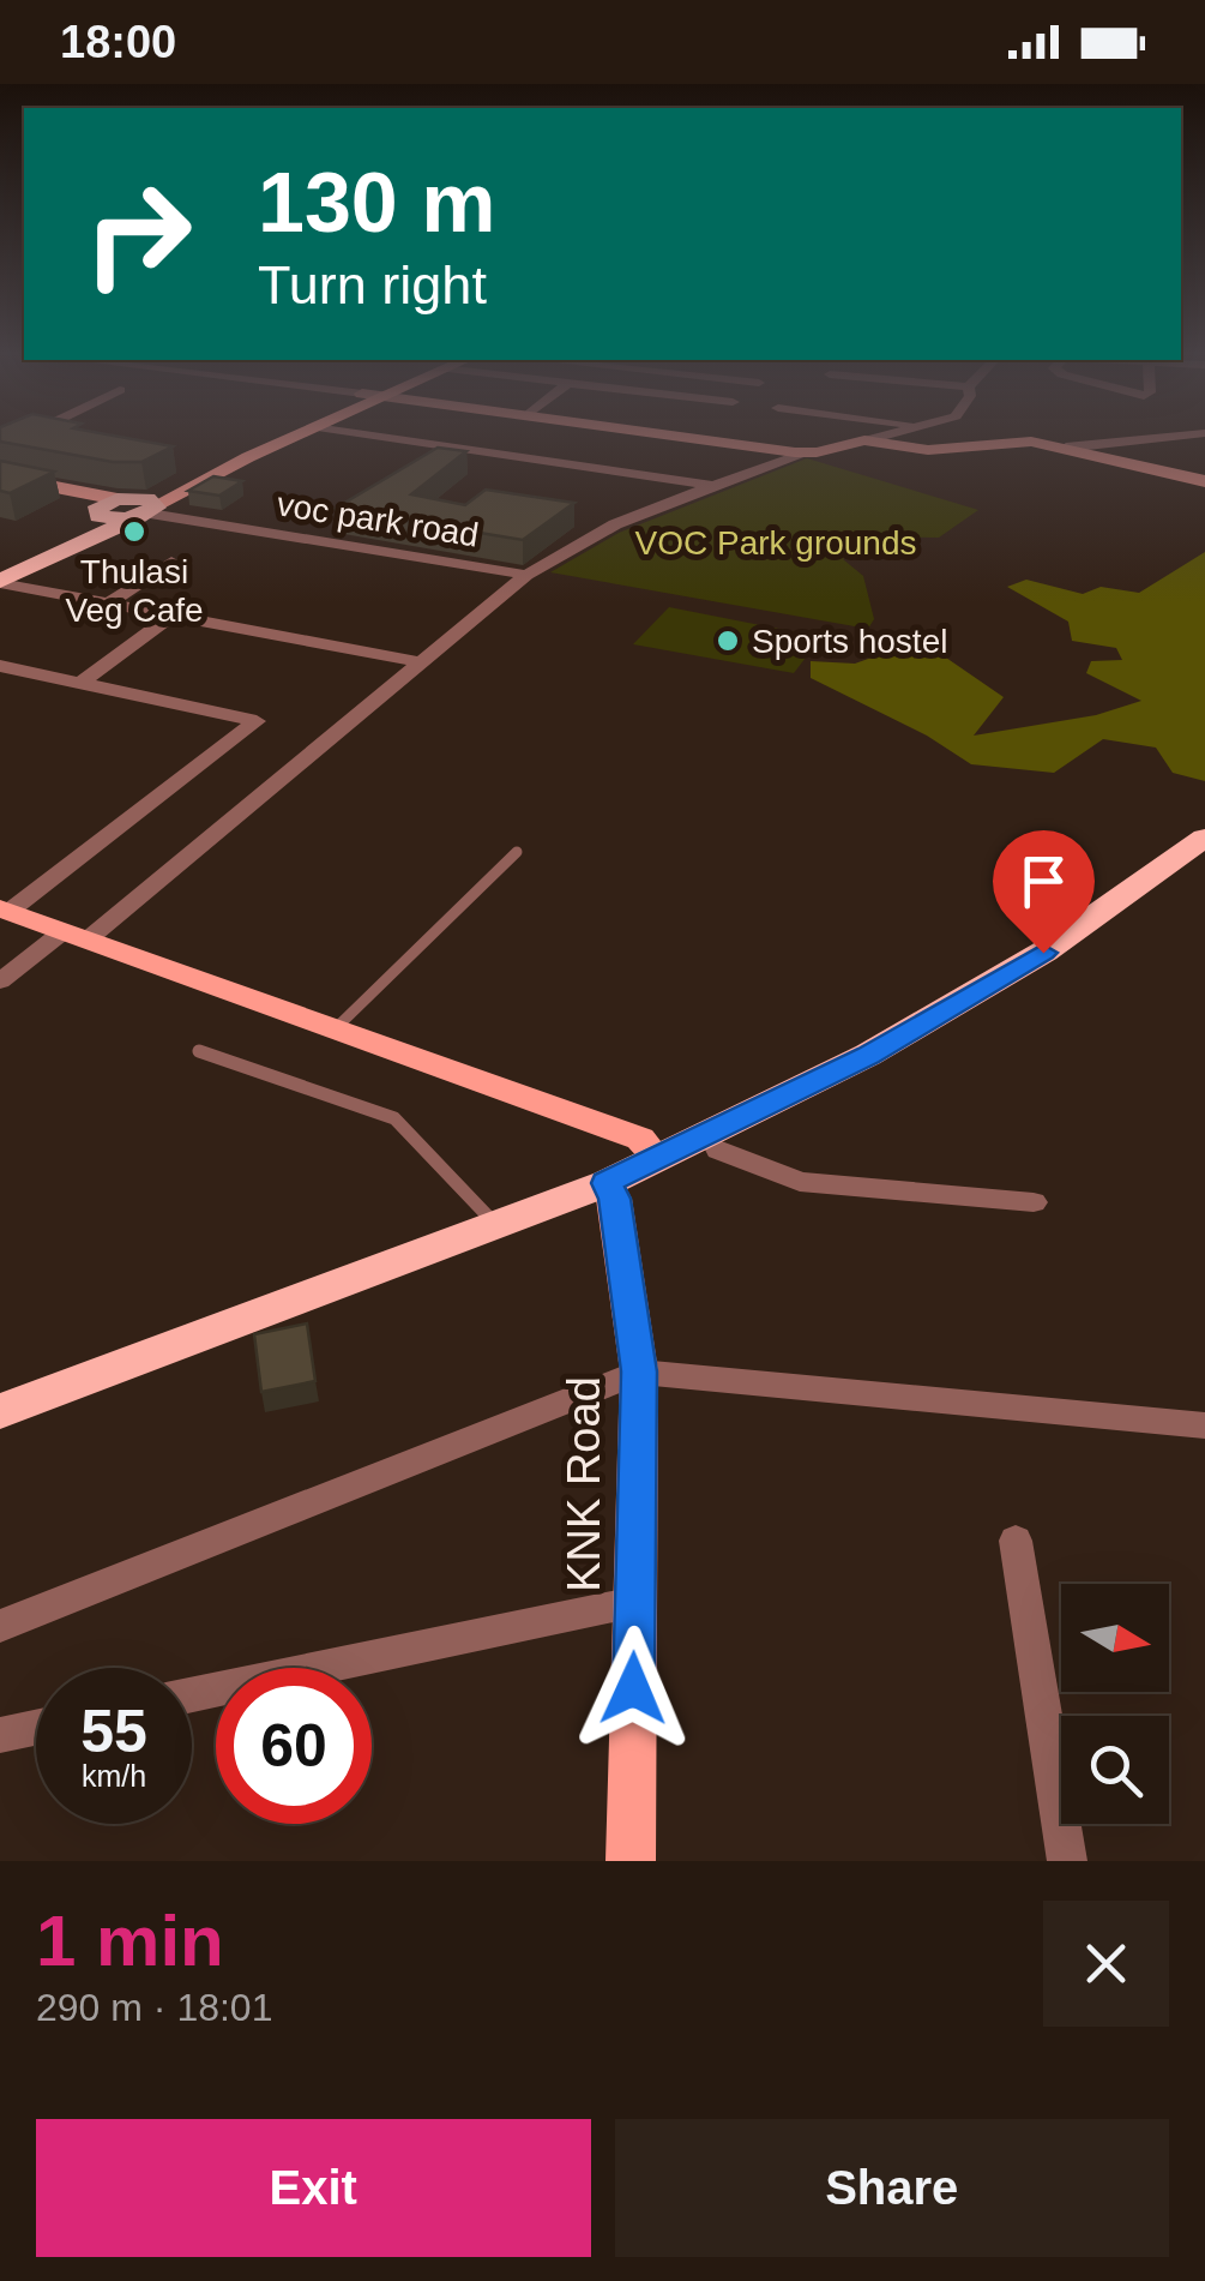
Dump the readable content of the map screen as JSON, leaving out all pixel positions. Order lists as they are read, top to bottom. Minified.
{"streets":{"main road":["KNK Road"],"street":["voc park road"]},"parks":["VOC Park grounds"],"places":["Thulasi Veg Cafe","Sports hostel"],"north":"right","page":{"status":"18:00","turn":["130 m","Turn right"],"speed":"55 km/h","limit":"60","heading":["1 min","290 m · 18:01"],"buttons":["Exit","Share"]}}
